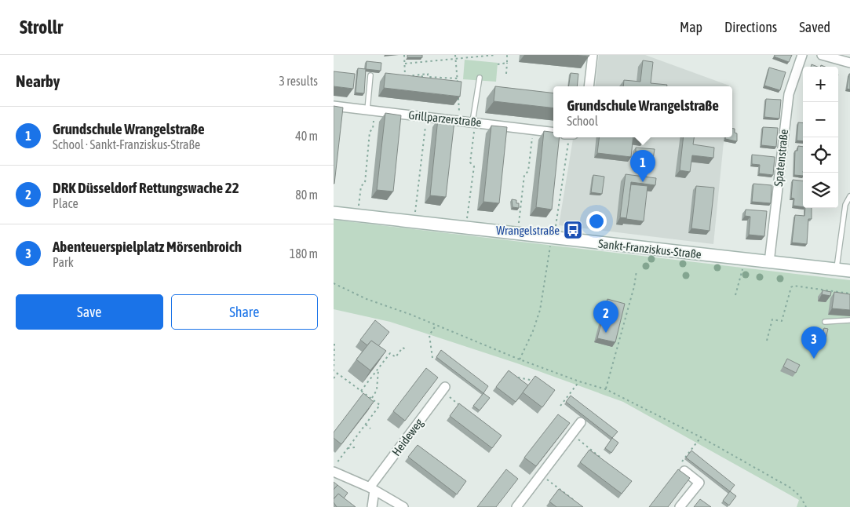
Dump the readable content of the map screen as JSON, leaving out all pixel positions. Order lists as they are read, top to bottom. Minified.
{"streets":{"main road":["Sankt-Franziskus-Straße"],"street":["Grillparzerstraße","Spatenstraße","Heideweg"]},"crossings":[["Spatenstraße","Sankt-Franziskus-Straße"]],"places":{"bus stop":["Wrangelstraße"]},"page":{"header":"Strollr","nav":["Map","Directions","Saved"],"heading":["Nearby","3 results"],"map_buttons":["+","−"],"popup":["Grundschule Wrangelstraße","School"],"list":[{"mark":"1","name":"Grundschule Wrangelstraße","note":"School · Sankt-Franziskus-Straße","value":"40 m"},{"mark":"2","name":"DRK Düsseldorf Rettungswache 22","note":"Place","value":"80 m"},{"mark":"3","name":"Abenteuerspielplatz Mörsenbroich","note":"Park","value":"180 m"}],"pins":["1","2","3"],"buttons":["Save","Share"]}}
